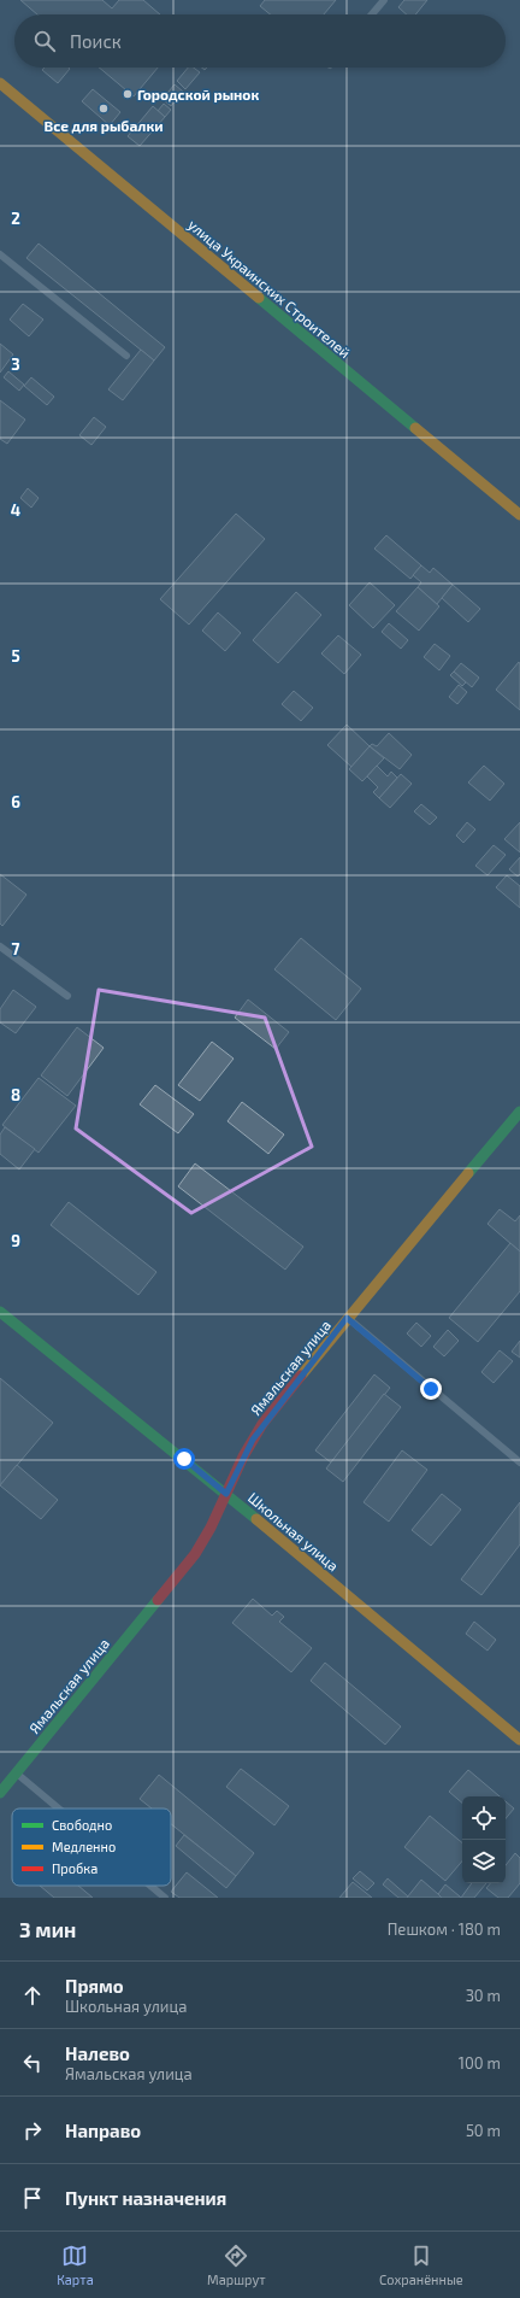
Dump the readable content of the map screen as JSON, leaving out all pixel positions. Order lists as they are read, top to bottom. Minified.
{"streets":{"street":["улица Украинских Строителей","Ямальская улица","Школьная улица"]},"crossings":[["Ямальская улица","Школьная улица"]],"places":["Городской рынок","Все для рыбалки"],"legend":["Свободно","Медленно","Пробка"],"page":{"search":"Поиск","heading":["3 мин","Пешком · 180 m"],"list":[["Прямо","Школьная улица","30 m"],["Налево","Ямальская улица","100 m"],["Направо","50 m"],"Пункт назначения"],"nav":["Карта","Маршрут","Сохранённые"]},"grid":{"rows":["2","3","4","5","6","7","8","9"]}}
